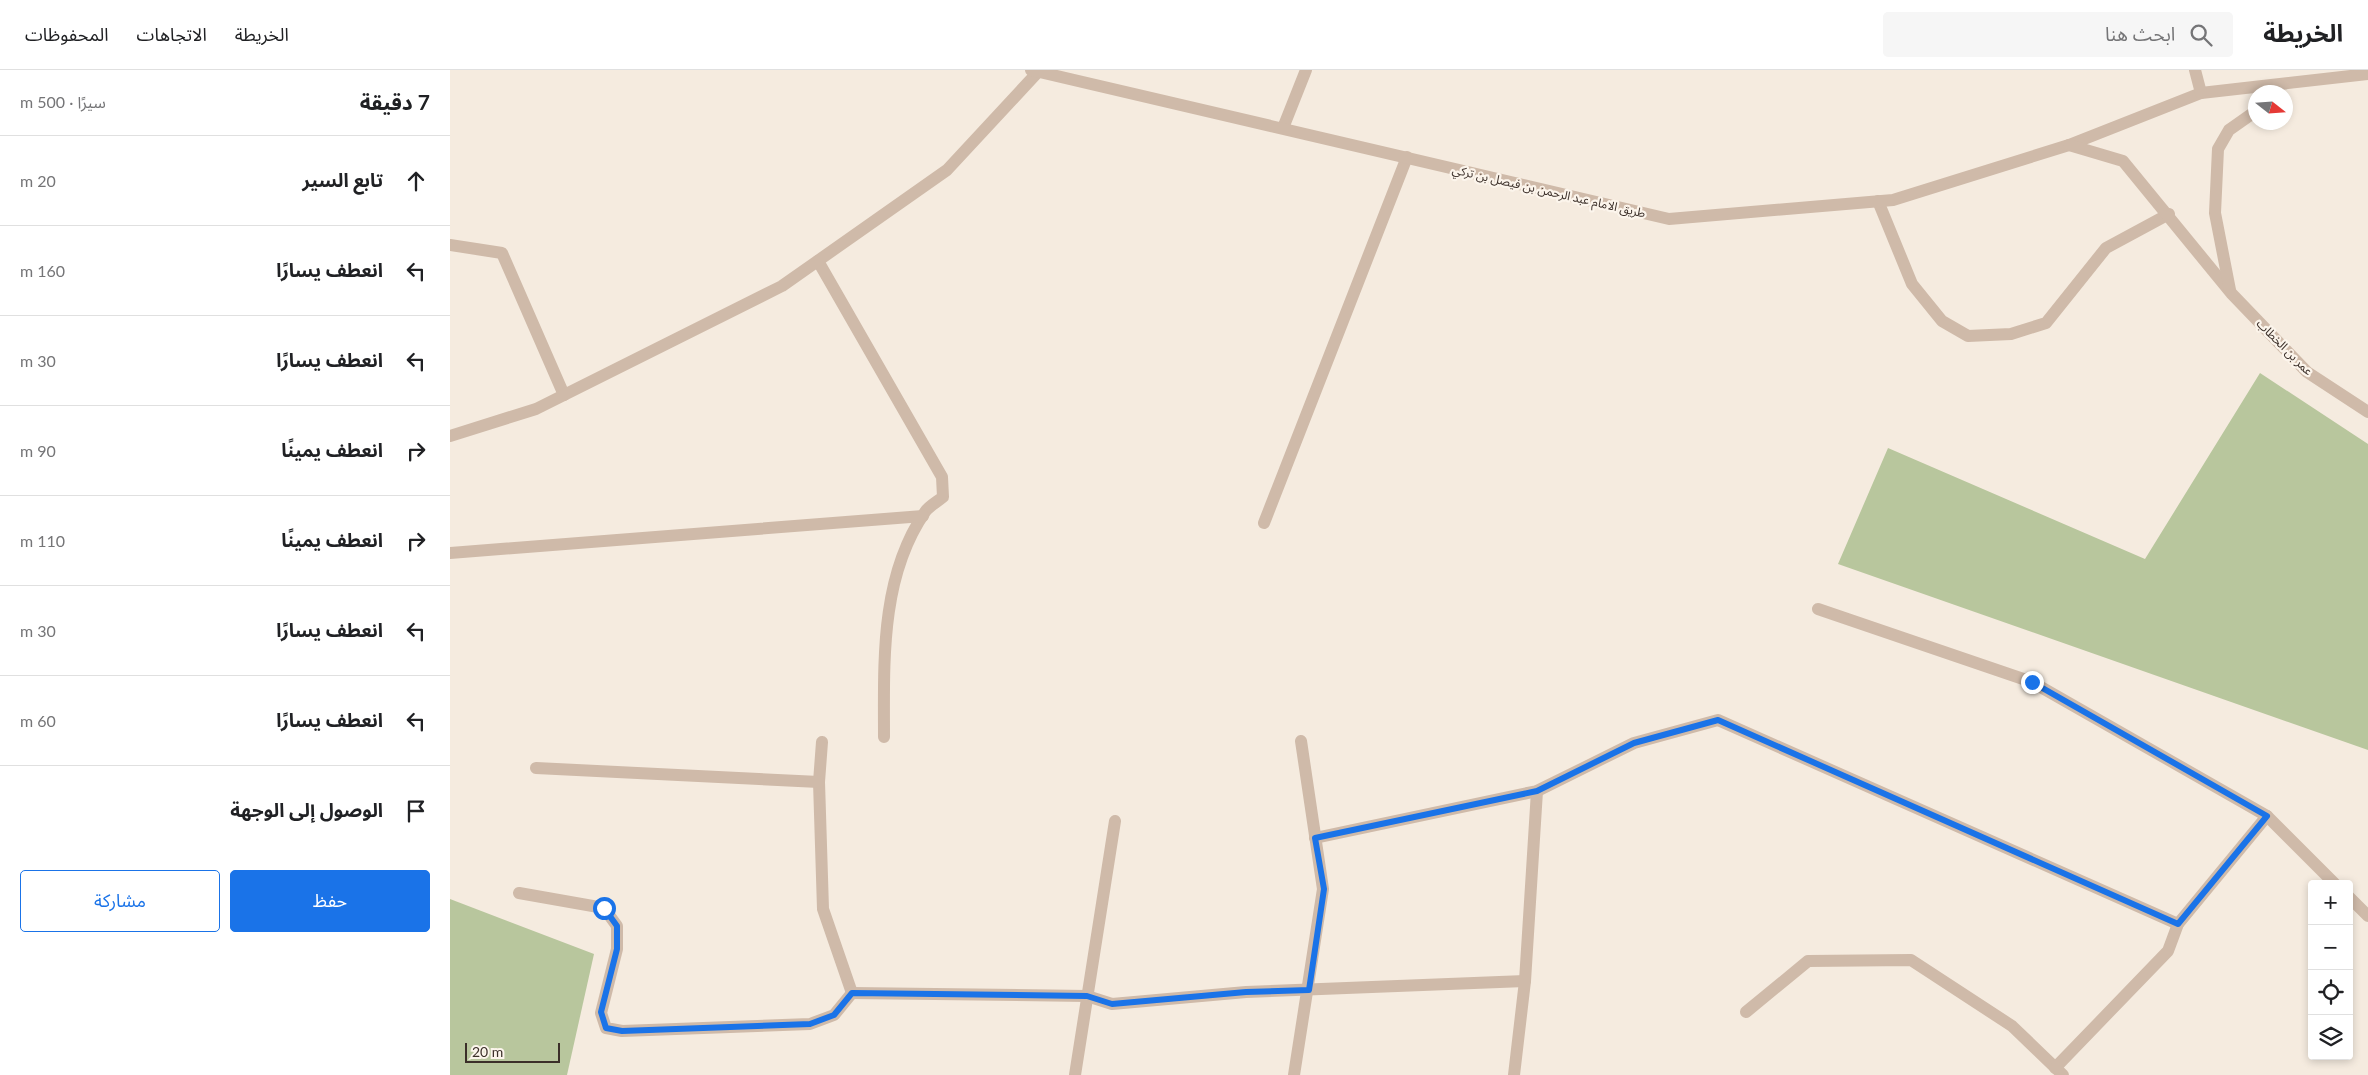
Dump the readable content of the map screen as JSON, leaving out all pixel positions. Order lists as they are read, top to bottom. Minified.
{"streets":{"street":["طريق الامام عبد الرحمن بن فيصل بن تركي","عمر بن الخطاب"]},"crossings":[["طريق الامام عبد الرحمن بن فيصل بن تركي","عمر بن الخطاب"]],"scale_bar":"20 m","north":"right","page":{"header":"الخريطة","search":"ابحث هنا","nav":["الخريطة","الاتجاهات","المحفوظات"],"heading":["7 دقيقة","سيرًا · 500 m"],"list":[["تابع السير","20 m"],["انعطف يسارًا","160 m"],["انعطف يسارًا","30 m"],["انعطف يمينًا","90 m"],["انعطف يمينًا","110 m"],["انعطف يسارًا","30 m"],["انعطف يسارًا","60 m"],"الوصول إلى الوجهة"],"buttons":["حفظ","مشاركة"],"map_buttons":["+","−"],"scale":"20 m"}}
